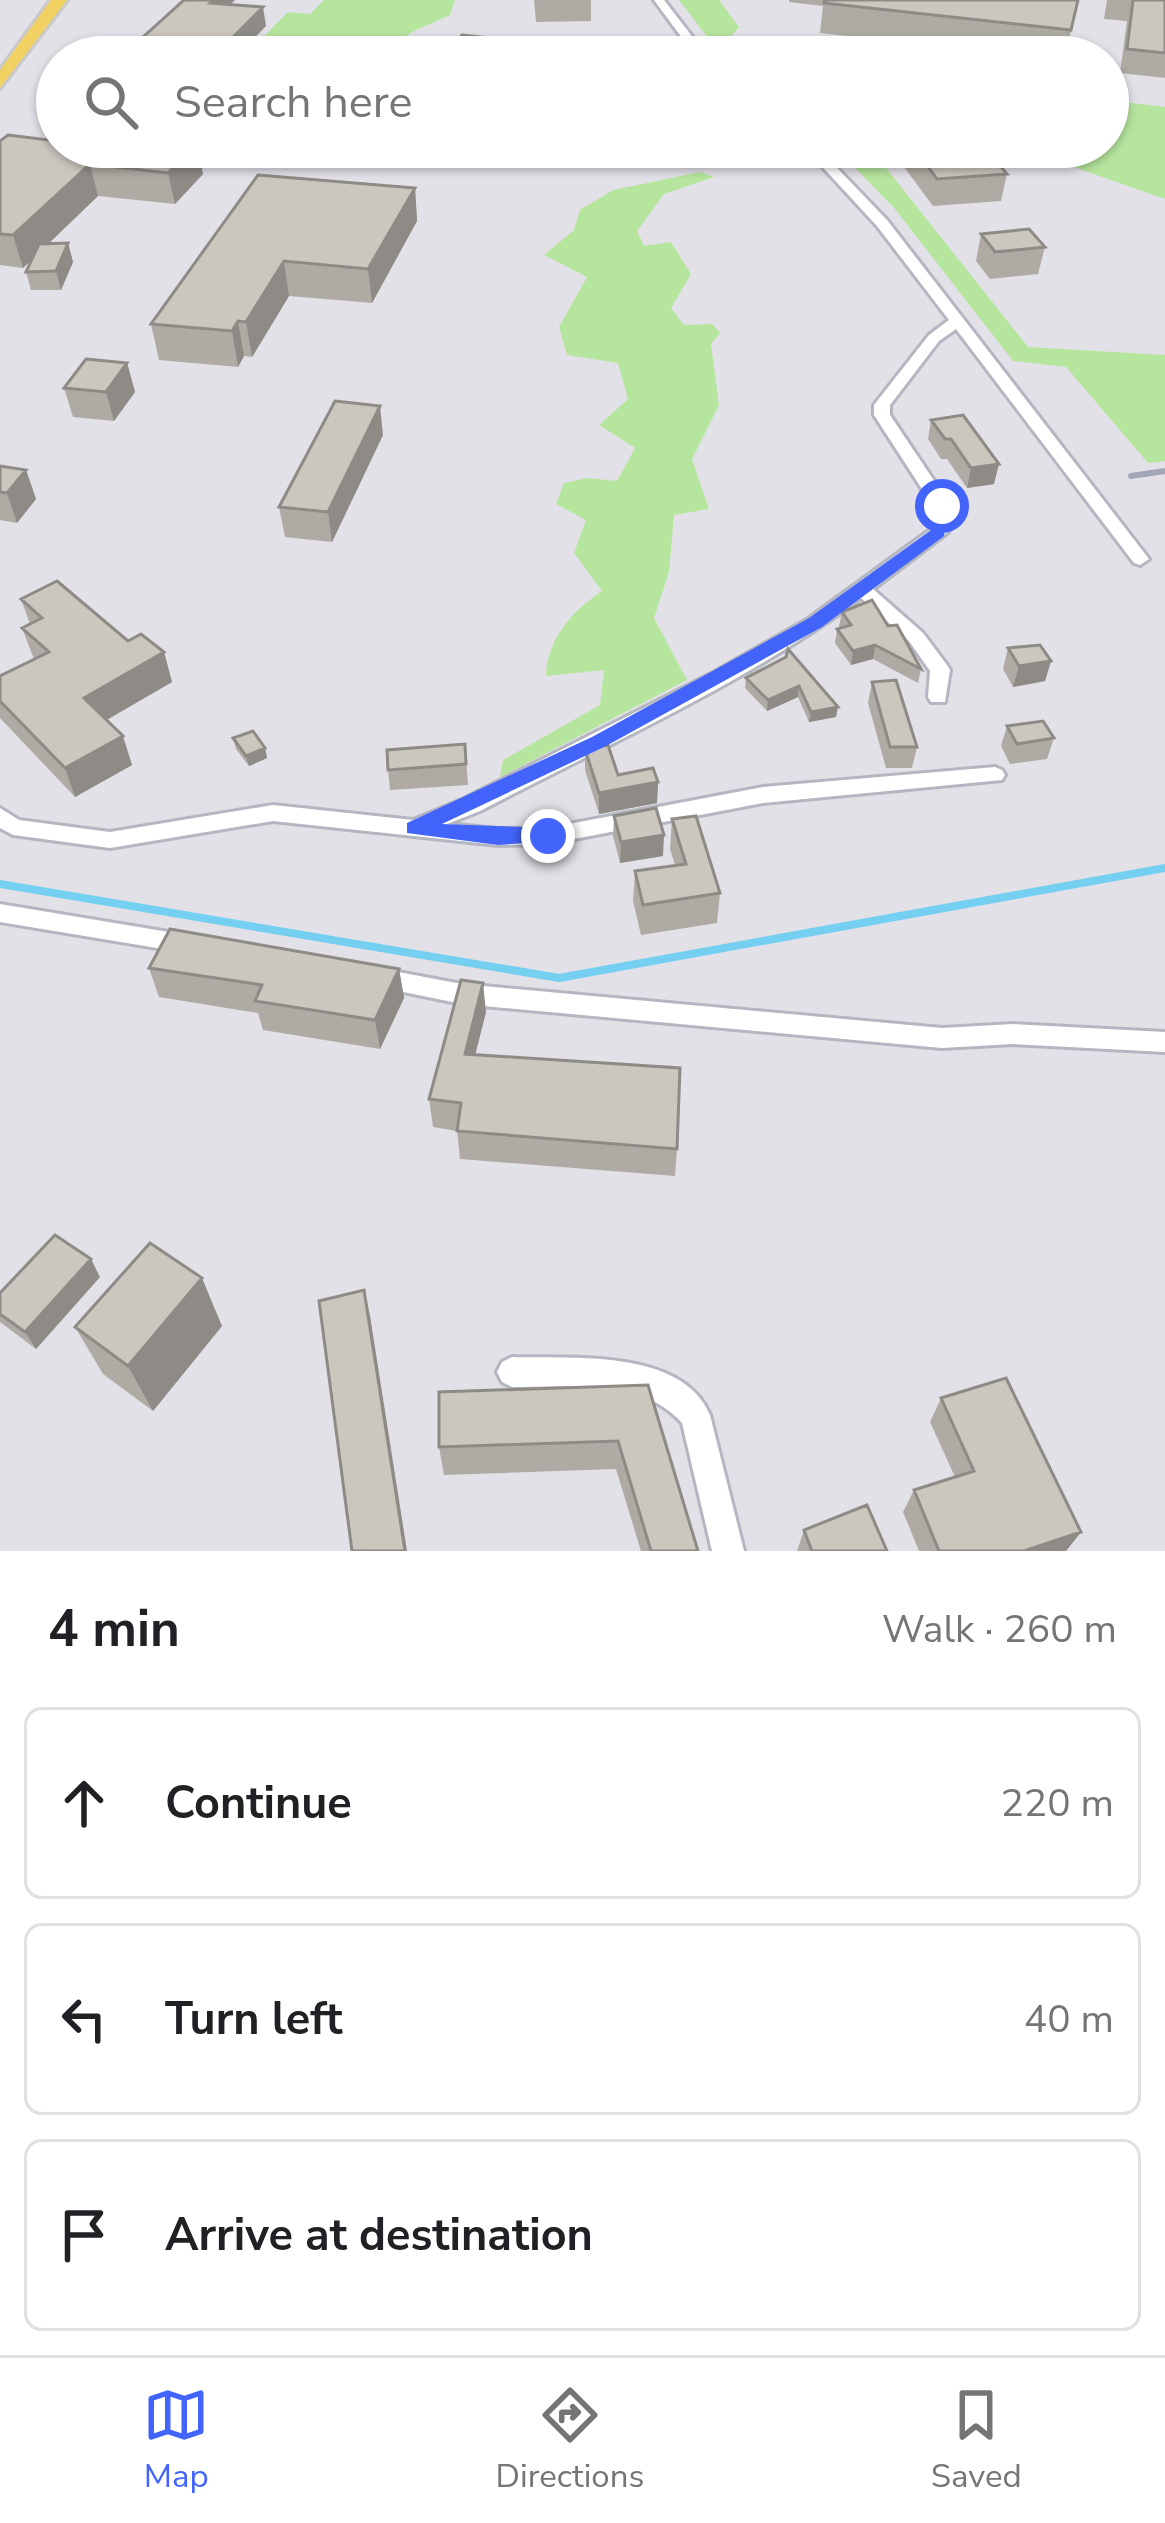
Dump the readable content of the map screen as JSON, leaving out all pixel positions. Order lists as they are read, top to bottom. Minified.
{"page":{"search":"Search here","heading":["4 min","Walk · 260 m"],"list":[["Continue","220 m"],["Turn left","40 m"],"Arrive at destination"],"nav":["Map","Directions","Saved"]}}
